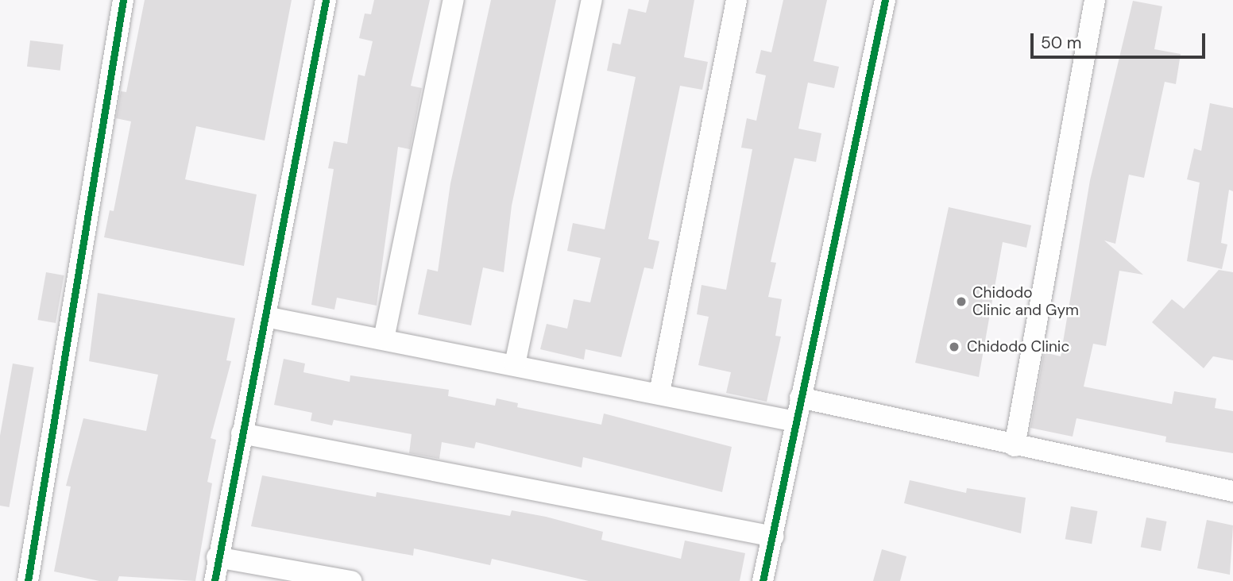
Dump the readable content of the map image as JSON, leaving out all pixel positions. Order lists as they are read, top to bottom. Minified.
{"places":["Chidodo Clinic and Gym","Chidodo Clinic"],"scale_bar":"50 m"}
